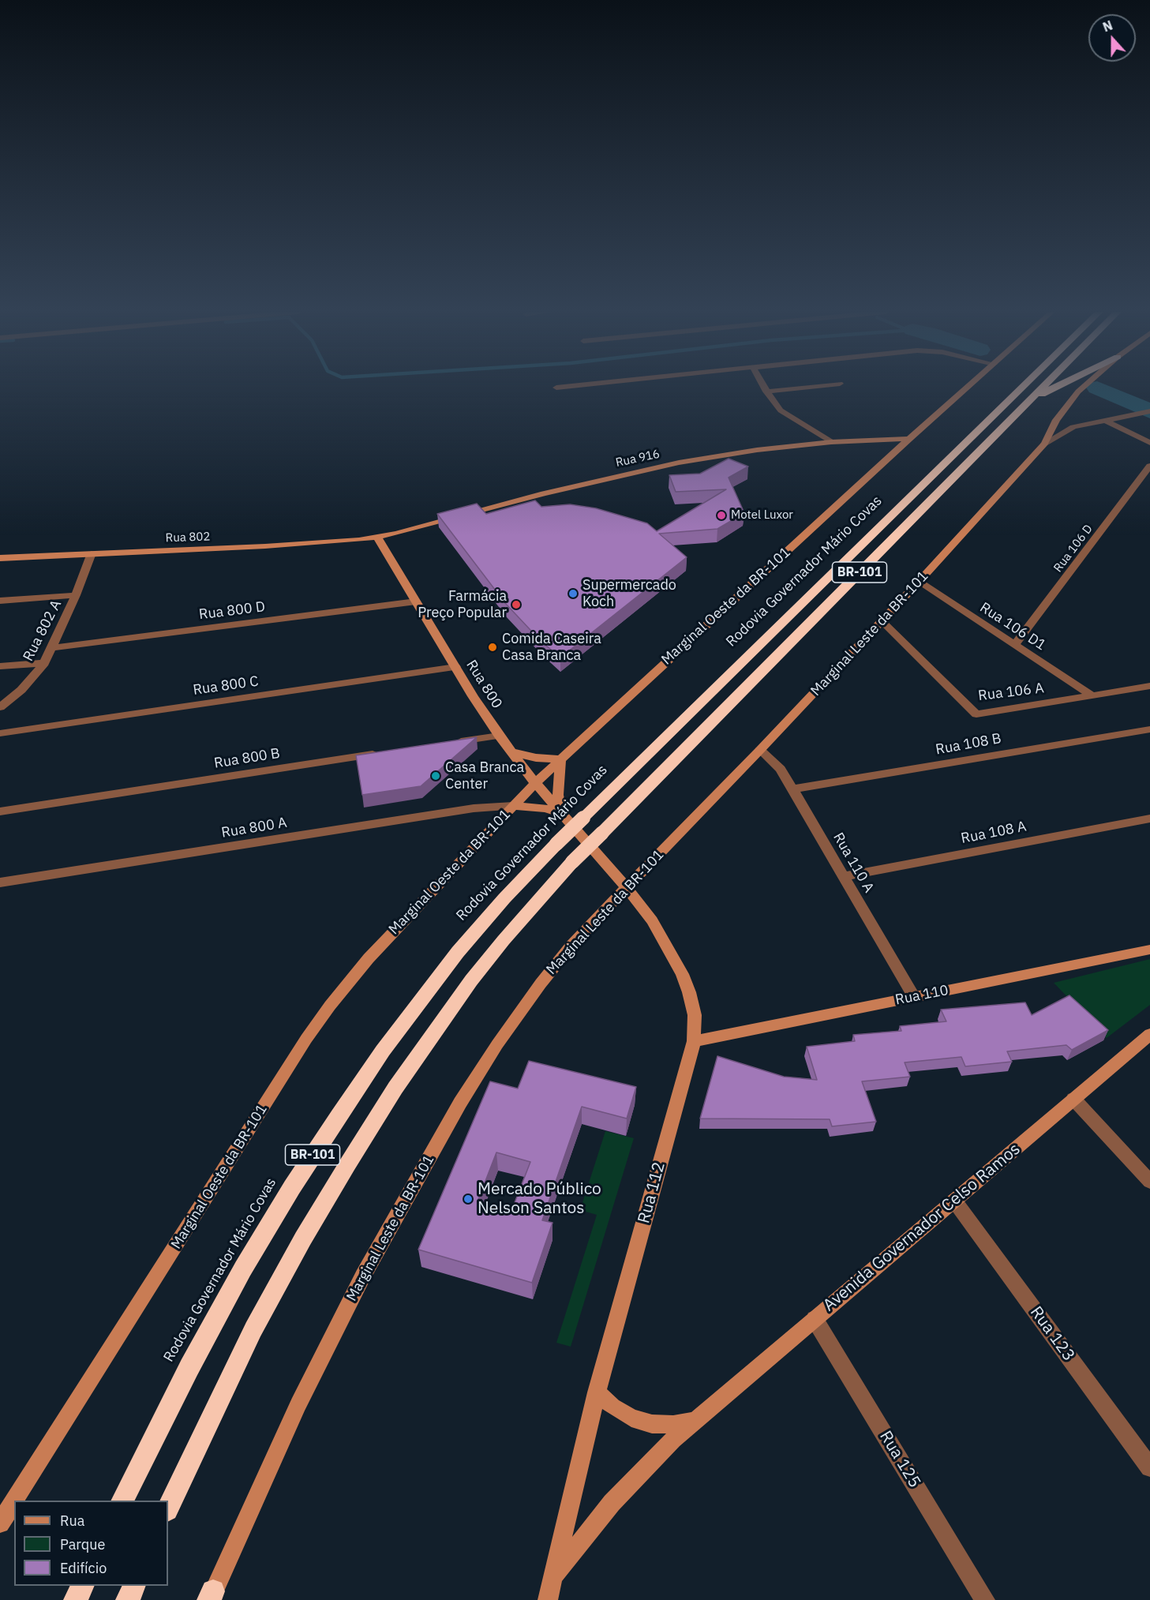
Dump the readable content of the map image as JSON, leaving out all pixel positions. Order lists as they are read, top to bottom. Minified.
{"streets":{"highway":["Rodovia Governador Mário Covas","BR-101"],"main road":["Rua 916","Rua 802","Marginal Oeste da BR-101","Marginal Leste da BR-101","Rua 800","Rua 110","Rua 112","Avenida Governador Celso Ramos"],"street":["Rua 106 D","Rua 800 D","Rua 106 D1","Rua 802 A","Rua 800 C","Rua 106 A","Rua 108 B","Rua 800 B","Rua 800 A","Rua 108 A","Rua 110 A","Rua 123","Rua 125"]},"crossings":[["Rua 916","Rua 802"],["Rua 916","Marginal Oeste da BR-101"],["Rua 916","Rua 800"],["Rua 802","Rua 802 A"],["Rua 802","Rua 800"],["Rua 106 D","Rua 106 D1"],["Marginal Oeste da BR-101","Rua 800"],["Marginal Oeste da BR-101","Rua 800 A"],["Rua 800 D","Rua 802 A"],["Rua 800 D","Rua 800"],["Rua 106 D1","Marginal Leste da BR-101"],["Rua 106 D1","Rua 106 A"],["Marginal Leste da BR-101","Rua 106 A"],["Marginal Leste da BR-101","Rua 110 A"],["Marginal Leste da BR-101","Rua 112"],["Rua 800","Rua 800 C"],["Rua 800","Rua 112"],["Rua 108 B","Rua 110 A"],["Rua 108 A","Rua 110 A"],["Rua 110 A","Rua 110"],["Rua 110","Rua 112"],["Rua 112","Avenida Governador Celso Ramos"],["Avenida Governador Celso Ramos","Rua 123"],["Avenida Governador Celso Ramos","Rua 125"]],"places":["Motel Luxor","Supermercado Koch","Farmácia Preço Popular","Comida Caseira Casa Branca","Casa Branca Center","Mercado Público Nelson Santos"],"legend":["Rua","Parque","Edifício"],"north":"top"}
